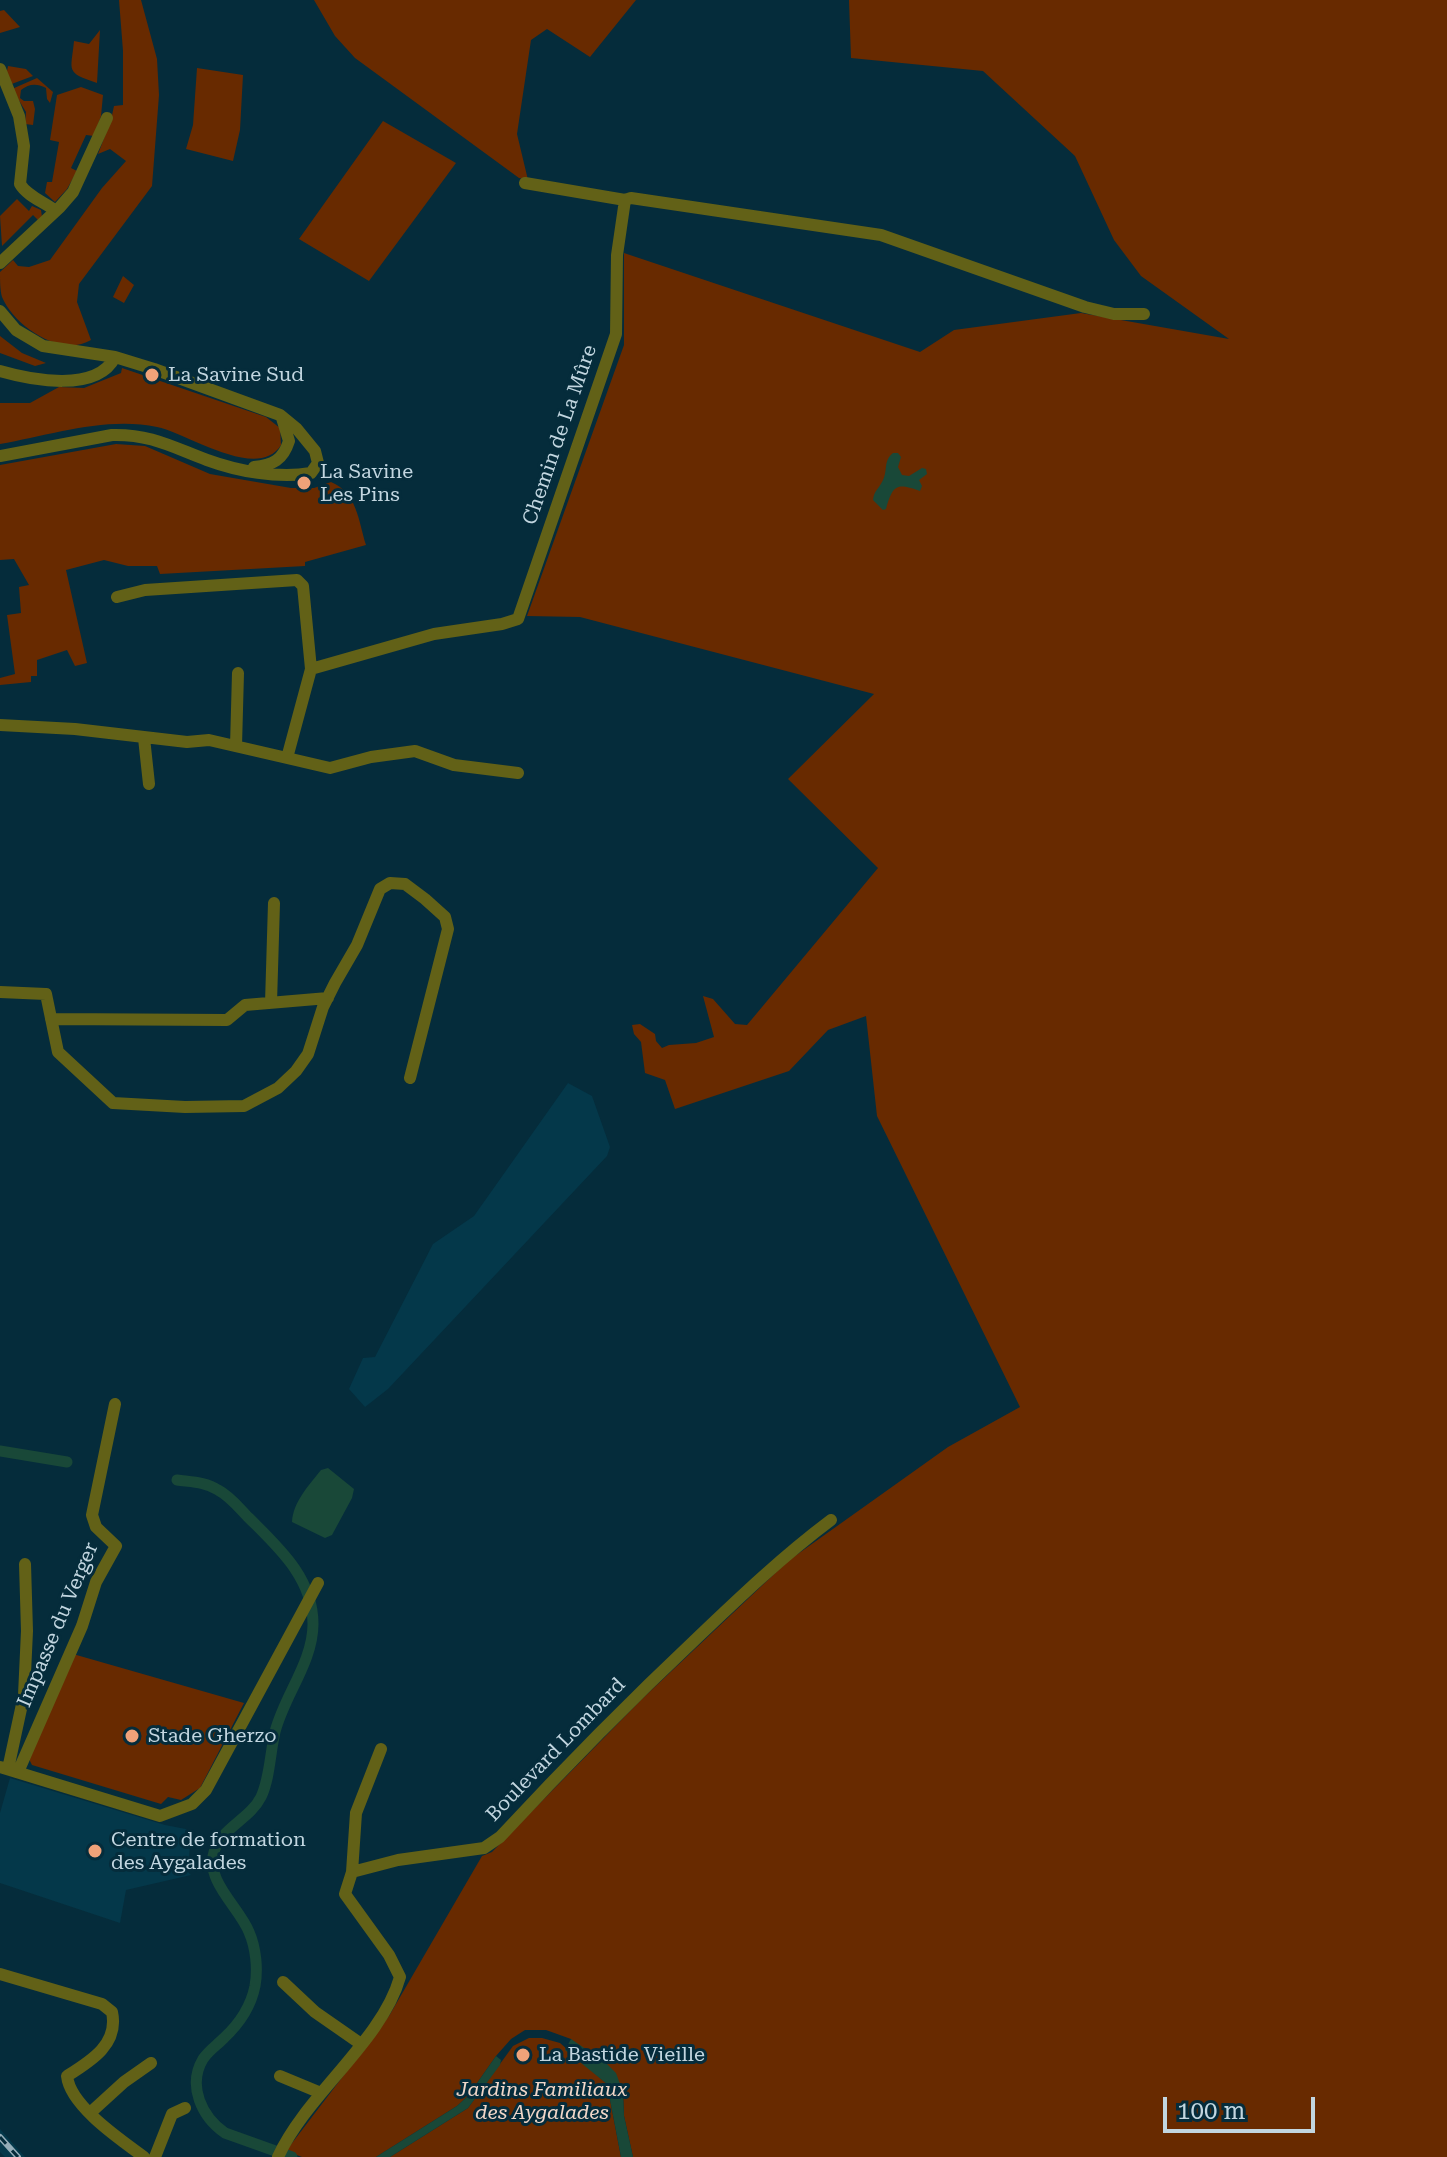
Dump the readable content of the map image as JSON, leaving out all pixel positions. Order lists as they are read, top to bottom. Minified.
{"streets":{"street":["Chemin de La Mûre","Impasse du Verger","Boulevard Lombard"]},"parks":["Jardins Familiaux des Aygalades"],"places":["La Savine Sud","La Savine Les Pins","Stade Gherzo","Centre de formation des Aygalades","La Bastide Vieille"],"scale_bar":"100 m"}
